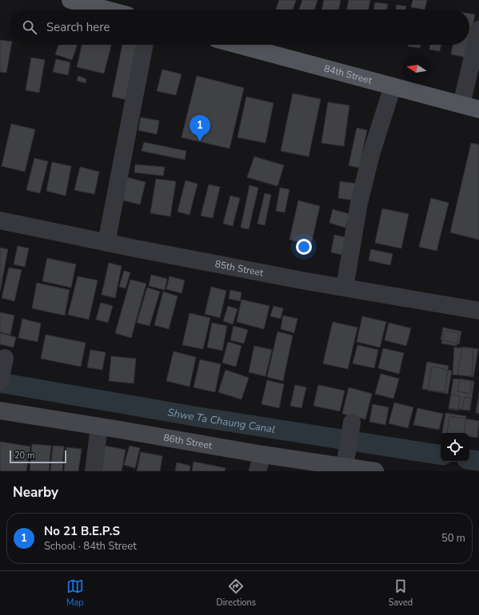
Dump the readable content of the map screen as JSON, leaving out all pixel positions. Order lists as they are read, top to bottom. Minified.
{"streets":{"main road":["84th Street","86th Street"],"street":["85th Street"]},"water":["Shwe Ta Chaung Canal"],"scale_bar":"20 m","north":"left","page":{"search":"Search here","pins":"1","scale":"20 m","heading":"Nearby","list":[{"mark":"1","name":"No 21 B.E.P.S","note":"School · 84th Street","value":"50 m"}],"nav":["Map","Directions","Saved"]}}
